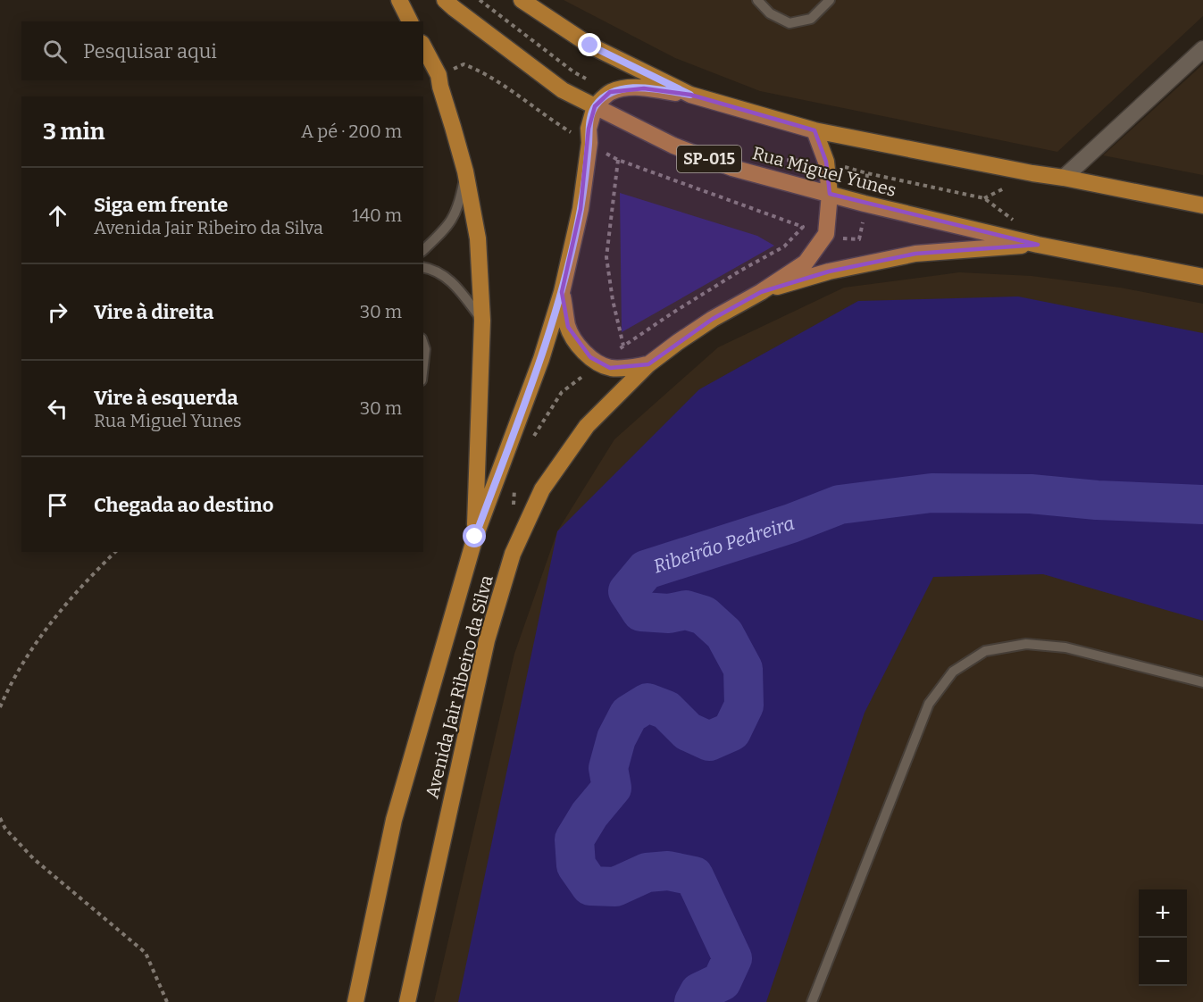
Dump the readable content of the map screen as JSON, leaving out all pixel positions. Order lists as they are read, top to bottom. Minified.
{"streets":{"main road":["SP-015","Rua Miguel Yunes","Avenida Jair Ribeiro da Silva"]},"crossings":[["Rua Miguel Yunes","Avenida Jair Ribeiro da Silva"]],"water":["Ribeirão Pedreira"],"page":{"search":"Pesquisar aqui","heading":["3 min","A pé · 200 m"],"list":[["Siga em frente","Avenida Jair Ribeiro da Silva","140 m"],["Vire à direita","30 m"],["Vire à esquerda","Rua Miguel Yunes","30 m"],"Chegada ao destino"],"map_buttons":["+","−"]}}
